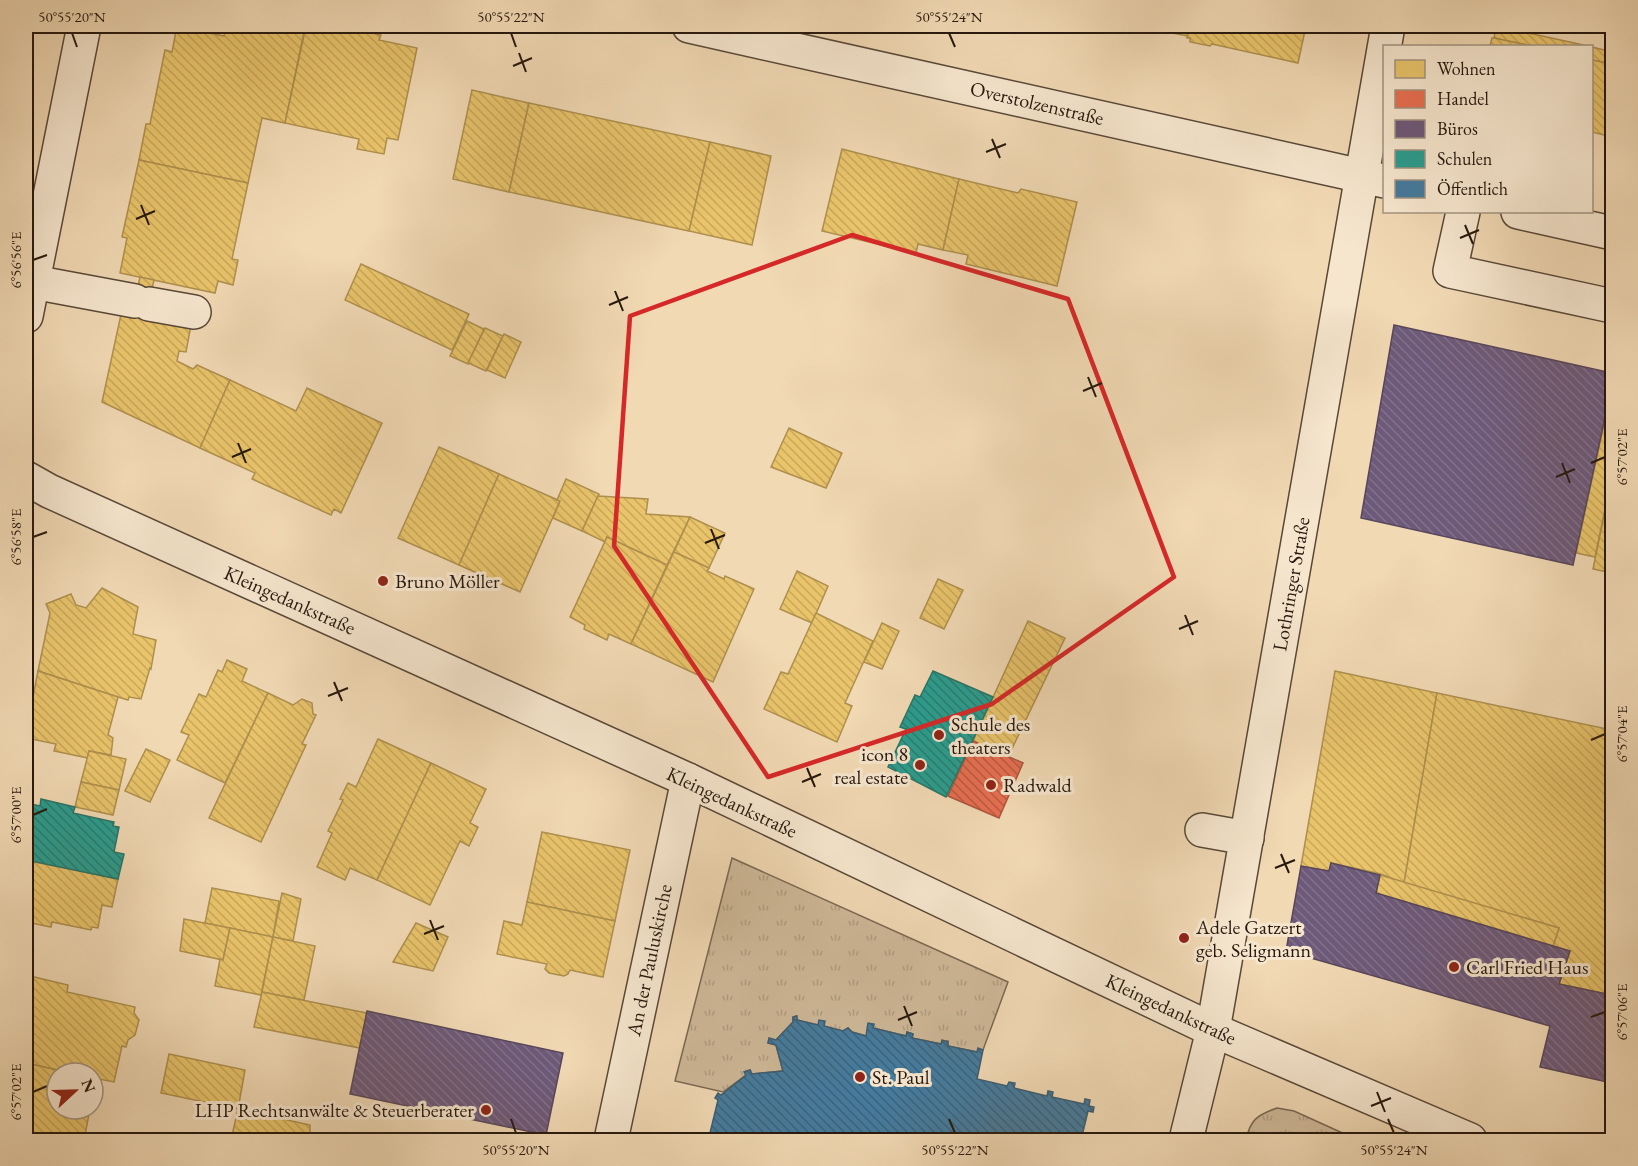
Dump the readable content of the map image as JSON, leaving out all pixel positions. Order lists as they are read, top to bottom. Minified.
{"streets":{"street":["Overstolzenstraße","Lothringer Straße","Kleingedankstraße","An der Pauluskirche"]},"crossings":[["Overstolzenstraße","Lothringer Straße"],["Lothringer Straße","Kleingedankstraße"],["Kleingedankstraße","An der Pauluskirche"]],"places":["Bruno Möller","Schule des theaters","icon 8 real estate","Radwald","Adele Gatzert geb. Seligmann","Carl Fried Haus","St. Paul","LHP Rechtsanwälte & Steuerberater"],"legend":["Wohnen","Handel","Büros","Schulen","Öffentlich"],"north":"right","coordinates":["50°55'20\"N","50°55'22\"N","50°55'24\"N","6°56'56\"E","6°57'02\"E","6°56'58\"E","6°57'04\"E","6°57'00\"E","6°57'06\"E"]}
